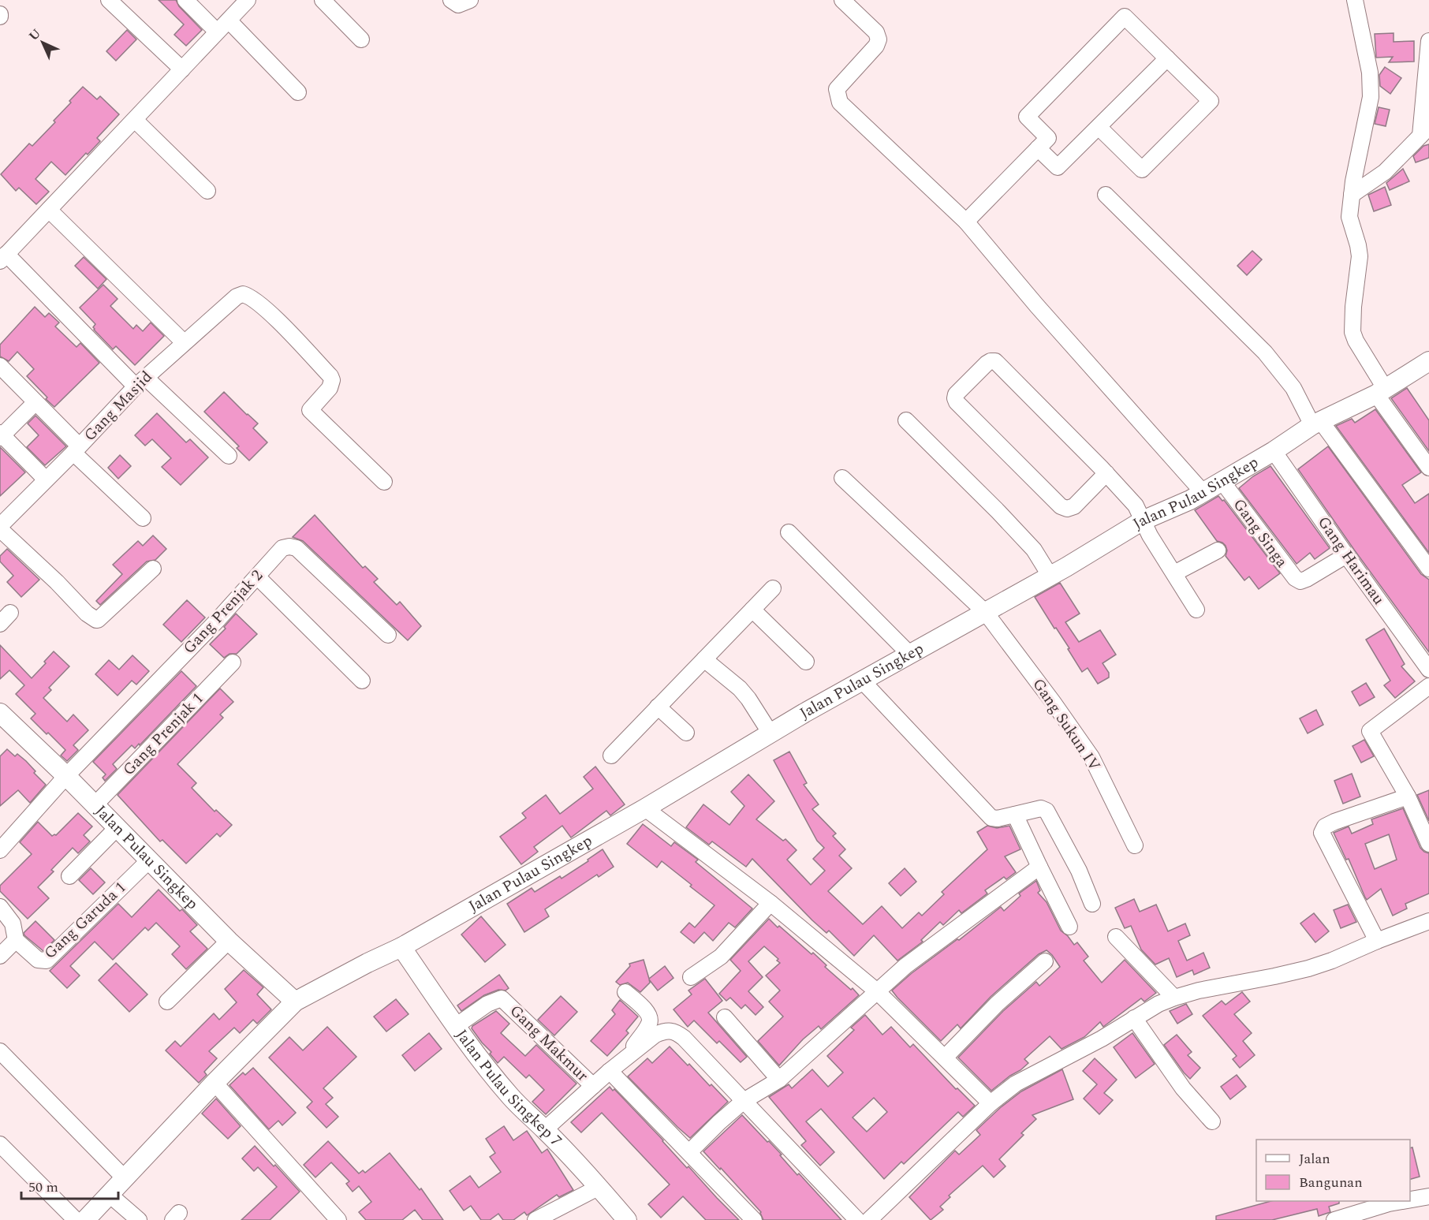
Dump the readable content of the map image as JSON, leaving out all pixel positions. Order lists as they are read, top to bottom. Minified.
{"streets":{"street":["Gang Masjid","Jalan Pulau Singkep","Gang Singa","Gang Harimau","Gang Prenjak 2","Gang Sukun IV","Gang Prenjak 1","Gang Garuda 1","Gang Makmur","Jalan Pulau Singkep 7"]},"crossings":[["Jalan Pulau Singkep","Gang Singa"],["Jalan Pulau Singkep","Gang Harimau"],["Jalan Pulau Singkep","Gang Prenjak 2"],["Jalan Pulau Singkep","Gang Sukun IV"],["Jalan Pulau Singkep","Gang Prenjak 1"],["Jalan Pulau Singkep","Gang Garuda 1"],["Jalan Pulau Singkep","Jalan Pulau Singkep 7"],["Gang Singa","Gang Harimau"],["Gang Makmur","Jalan Pulau Singkep 7"]],"legend":["Jalan","Bangunan"],"scale_bar":"50 m","north":"top left"}
